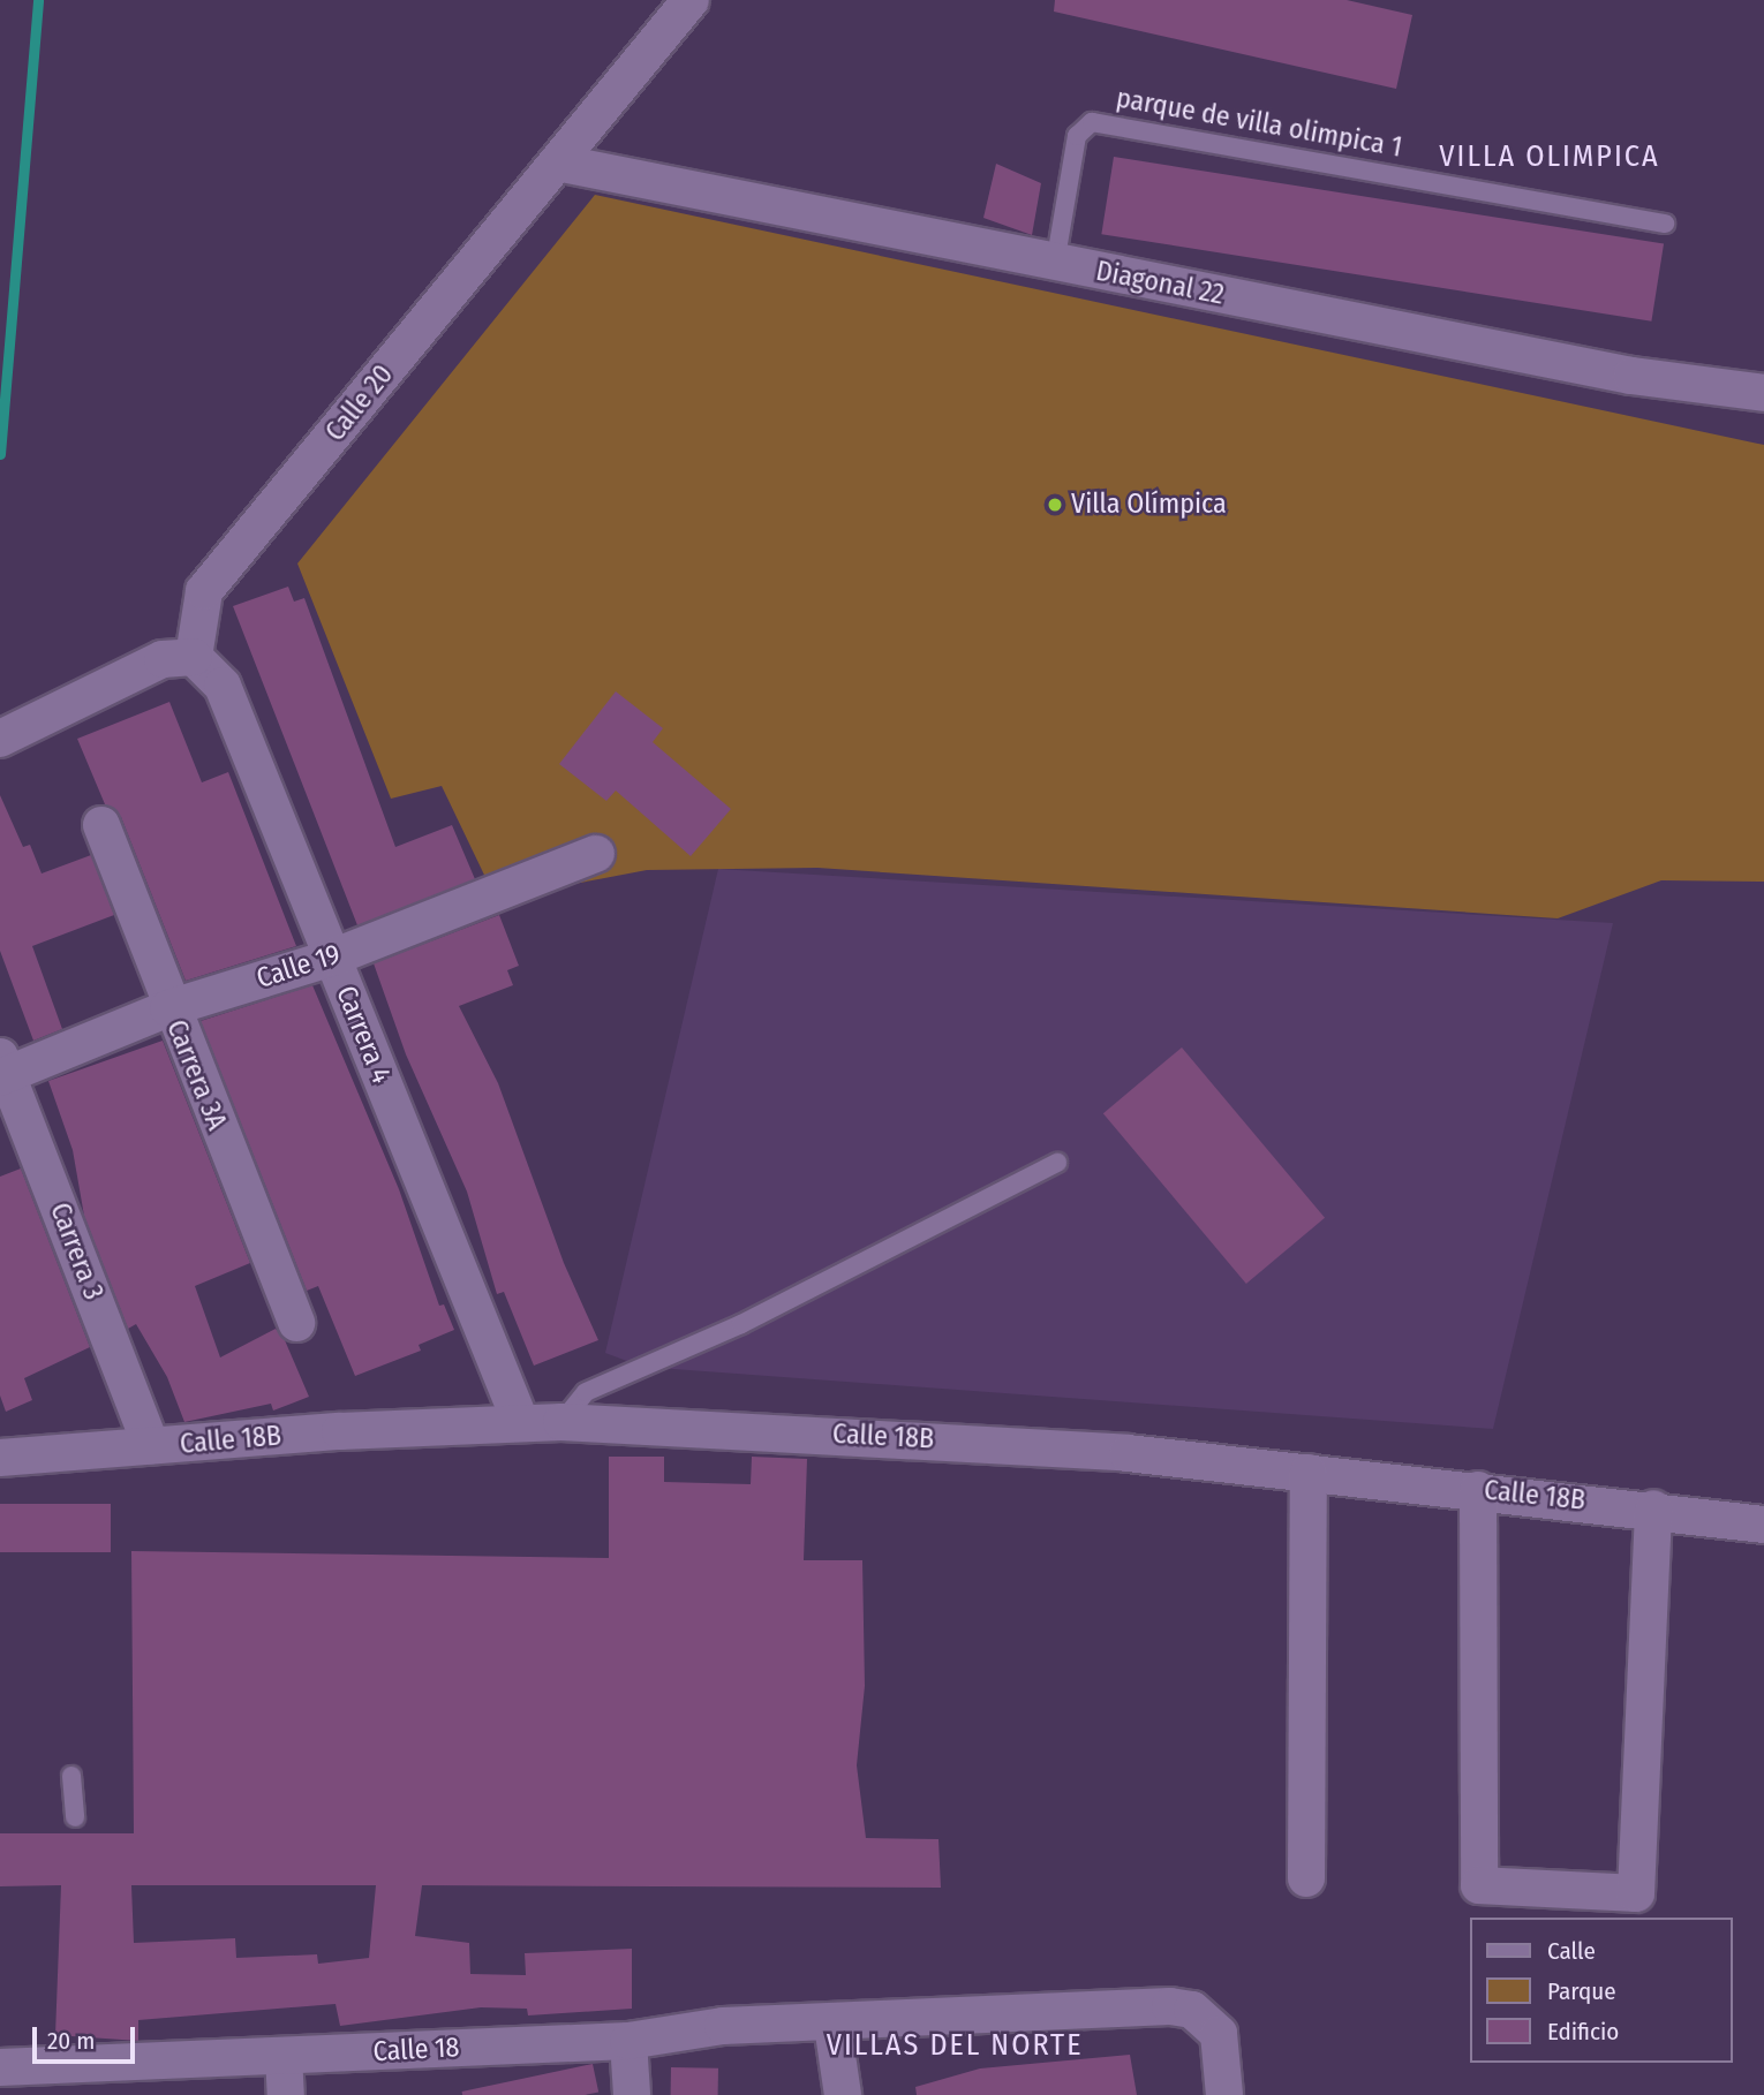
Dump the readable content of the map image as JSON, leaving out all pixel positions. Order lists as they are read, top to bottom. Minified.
{"streets":{"street":["Diagonal 22","Calle 20","Calle 19","Carrera 4","Carrera 3A","Carrera 3","Calle 18B","Calle 18"],"lane":["parque de villa olimpica 1"]},"crossings":[["parque de villa olimpica 1","Diagonal 22"],["Diagonal 22","Calle 20"],["Calle 20","Carrera 4"],["Calle 19","Carrera 4"],["Calle 19","Carrera 3A"],["Calle 19","Carrera 3"],["Carrera 4","Calle 18B"],["Carrera 3","Calle 18B"]],"districts":["VILLA OLIMPICA","VILLAS DEL NORTE"],"places":["Villa Olímpica"],"legend":["Calle","Parque","Edificio"],"scale_bar":"20 m"}
